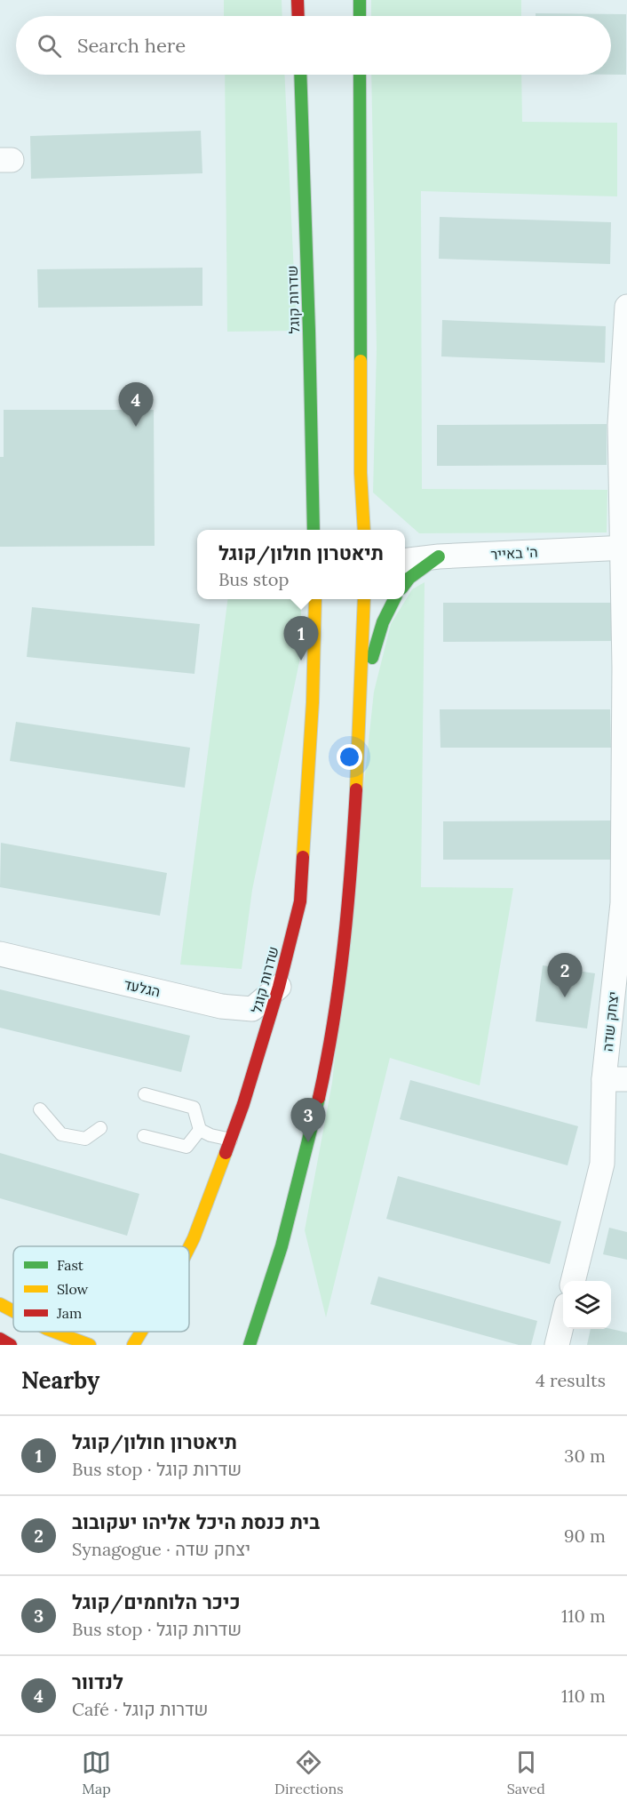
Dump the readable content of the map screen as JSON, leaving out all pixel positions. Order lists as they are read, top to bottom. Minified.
{"streets":{"street":["שדרות קוגל","ה' באייר","הגלעד","יצחק שדה"]},"crossings":[["שדרות קוגל","הגלעד"],["ה' באייר","יצחק שדה"]],"legend":["Fast","Slow","Jam"],"page":{"search":"Search here","pins":["4","1","2","3"],"popup":["תיאטרון חולון/קוגל","Bus stop"],"heading":["Nearby","4 results"],"list":[{"mark":"1","name":"תיאטרון חולון/קוגל","note":"Bus stop · שדרות קוגל","value":"30 m"},{"mark":"2","name":"בית כנסת היכל אליהו יעקובוב","note":"Synagogue · יצחק שדה","value":"90 m"},{"mark":"3","name":"כיכר הלוחמים/קוגל","note":"Bus stop · שדרות קוגל","value":"110 m"},{"mark":"4","name":"לנדוור","note":"Café · שדרות קוגל","value":"110 m"}],"nav":["Map","Directions","Saved"]}}
